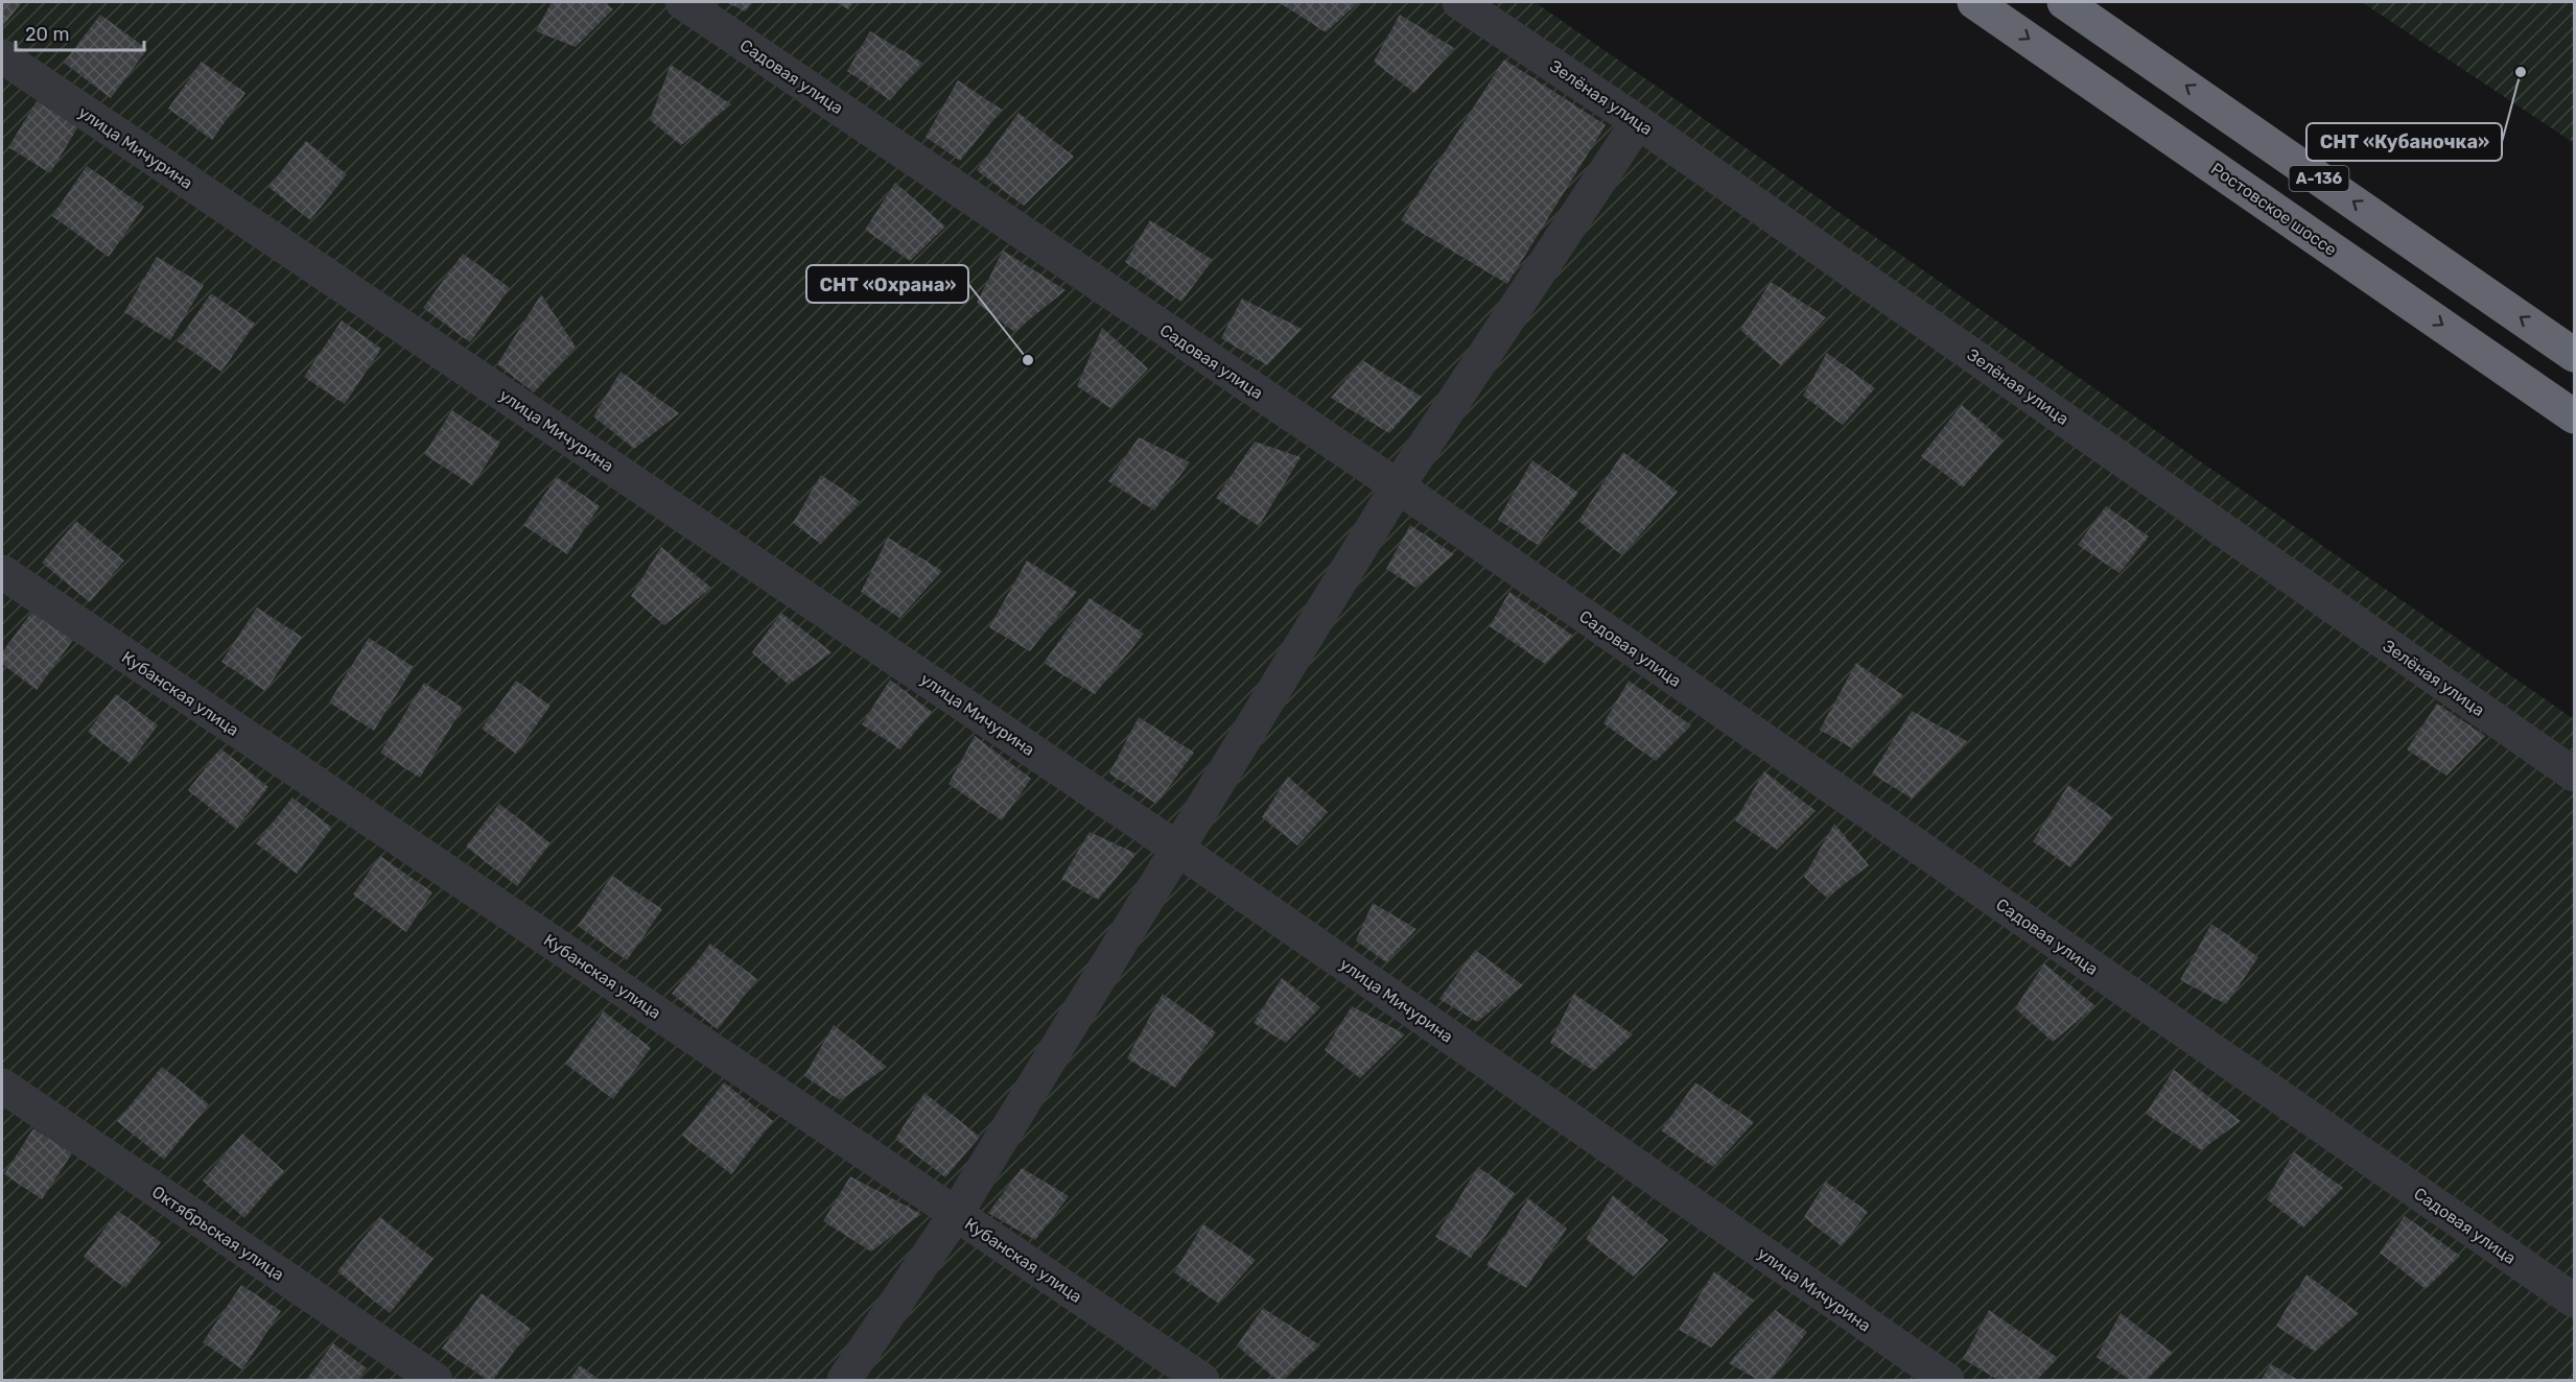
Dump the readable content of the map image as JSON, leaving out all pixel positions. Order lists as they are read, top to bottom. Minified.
{"streets":{"highway":["А-136","Ростовское шоссе"],"street":["Садовая улица","Зелёная улица","улица Мичурина","Кубанская улица","Октябрьская улица"]},"places":["СНТ «Кубаночка»","СНТ «Охрана»"],"scale_bar":"20 m"}
